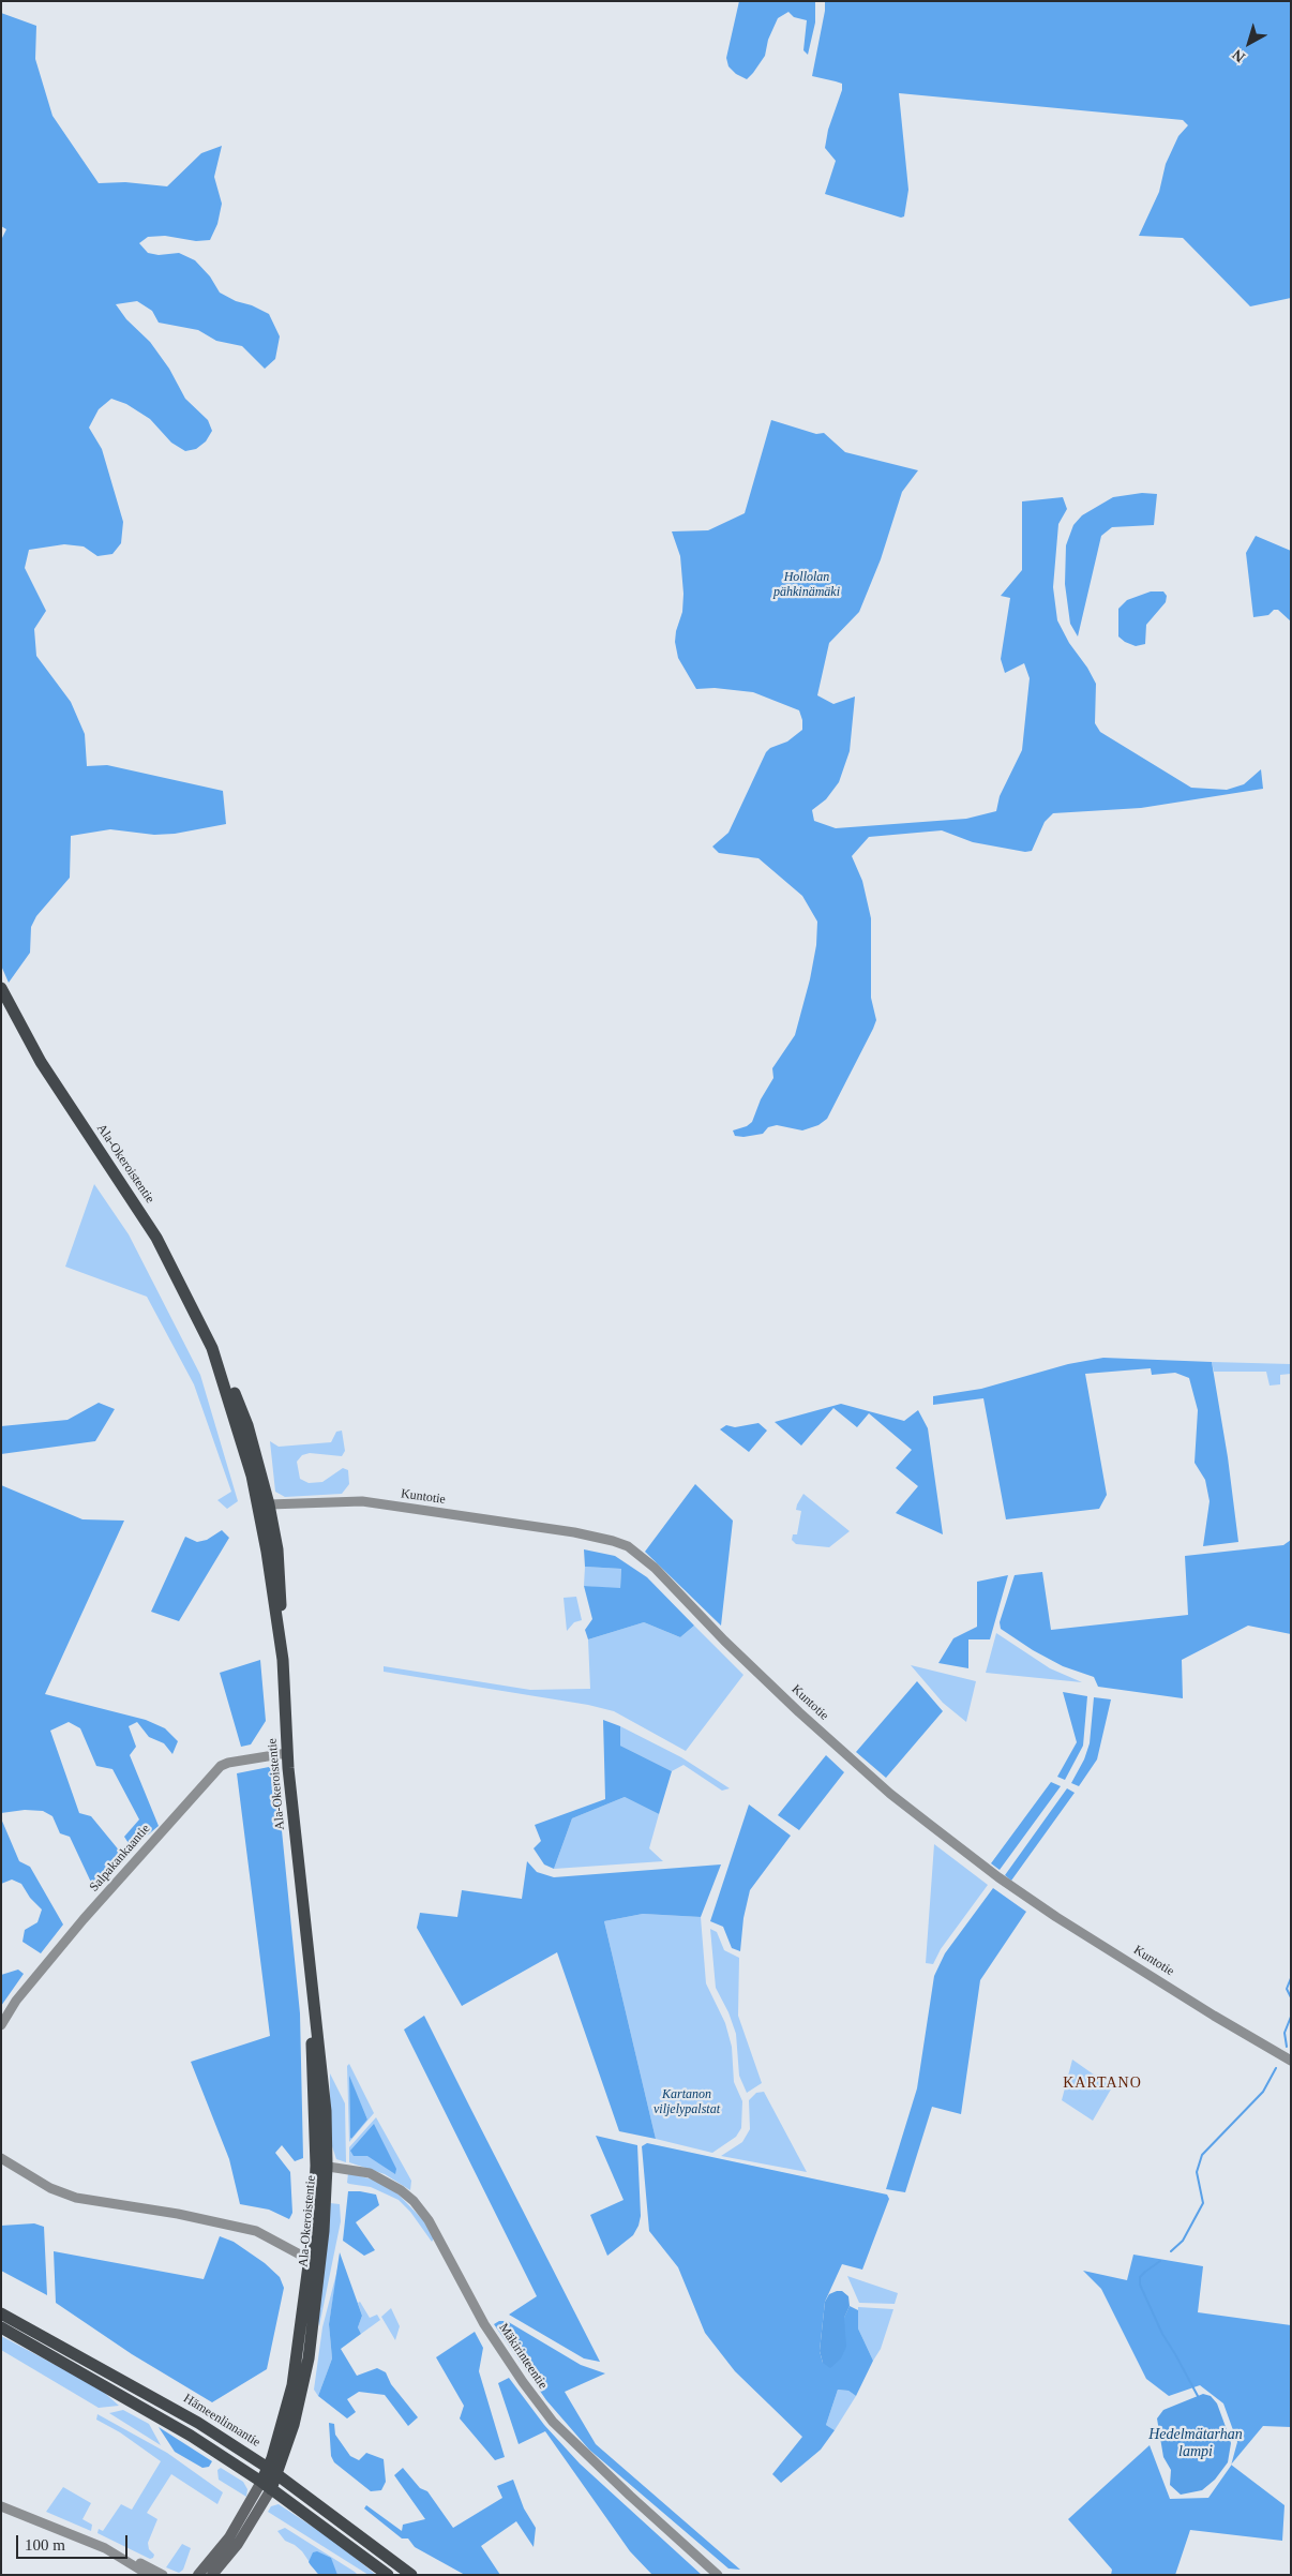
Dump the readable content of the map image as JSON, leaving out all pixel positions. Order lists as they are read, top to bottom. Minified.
{"streets":{"main road":["Ala-Okeroistentie","Hämeenlinnantie"],"street":["Kuntotie","Salpakankaantie","Mäkirinteentie"]},"crossings":[["Ala-Okeroistentie","Kuntotie"],["Ala-Okeroistentie","Salpakankaantie"],["Ala-Okeroistentie","Mäkirinteentie"],["Ala-Okeroistentie","Hämeenlinnantie"]],"districts":["KARTANO"],"water":["Hedelmätarhan lampi"],"parks":["Hollolan pähkinämäki","Kartanon viljelypalstat"],"scale_bar":"100 m","north":"bottom left"}
